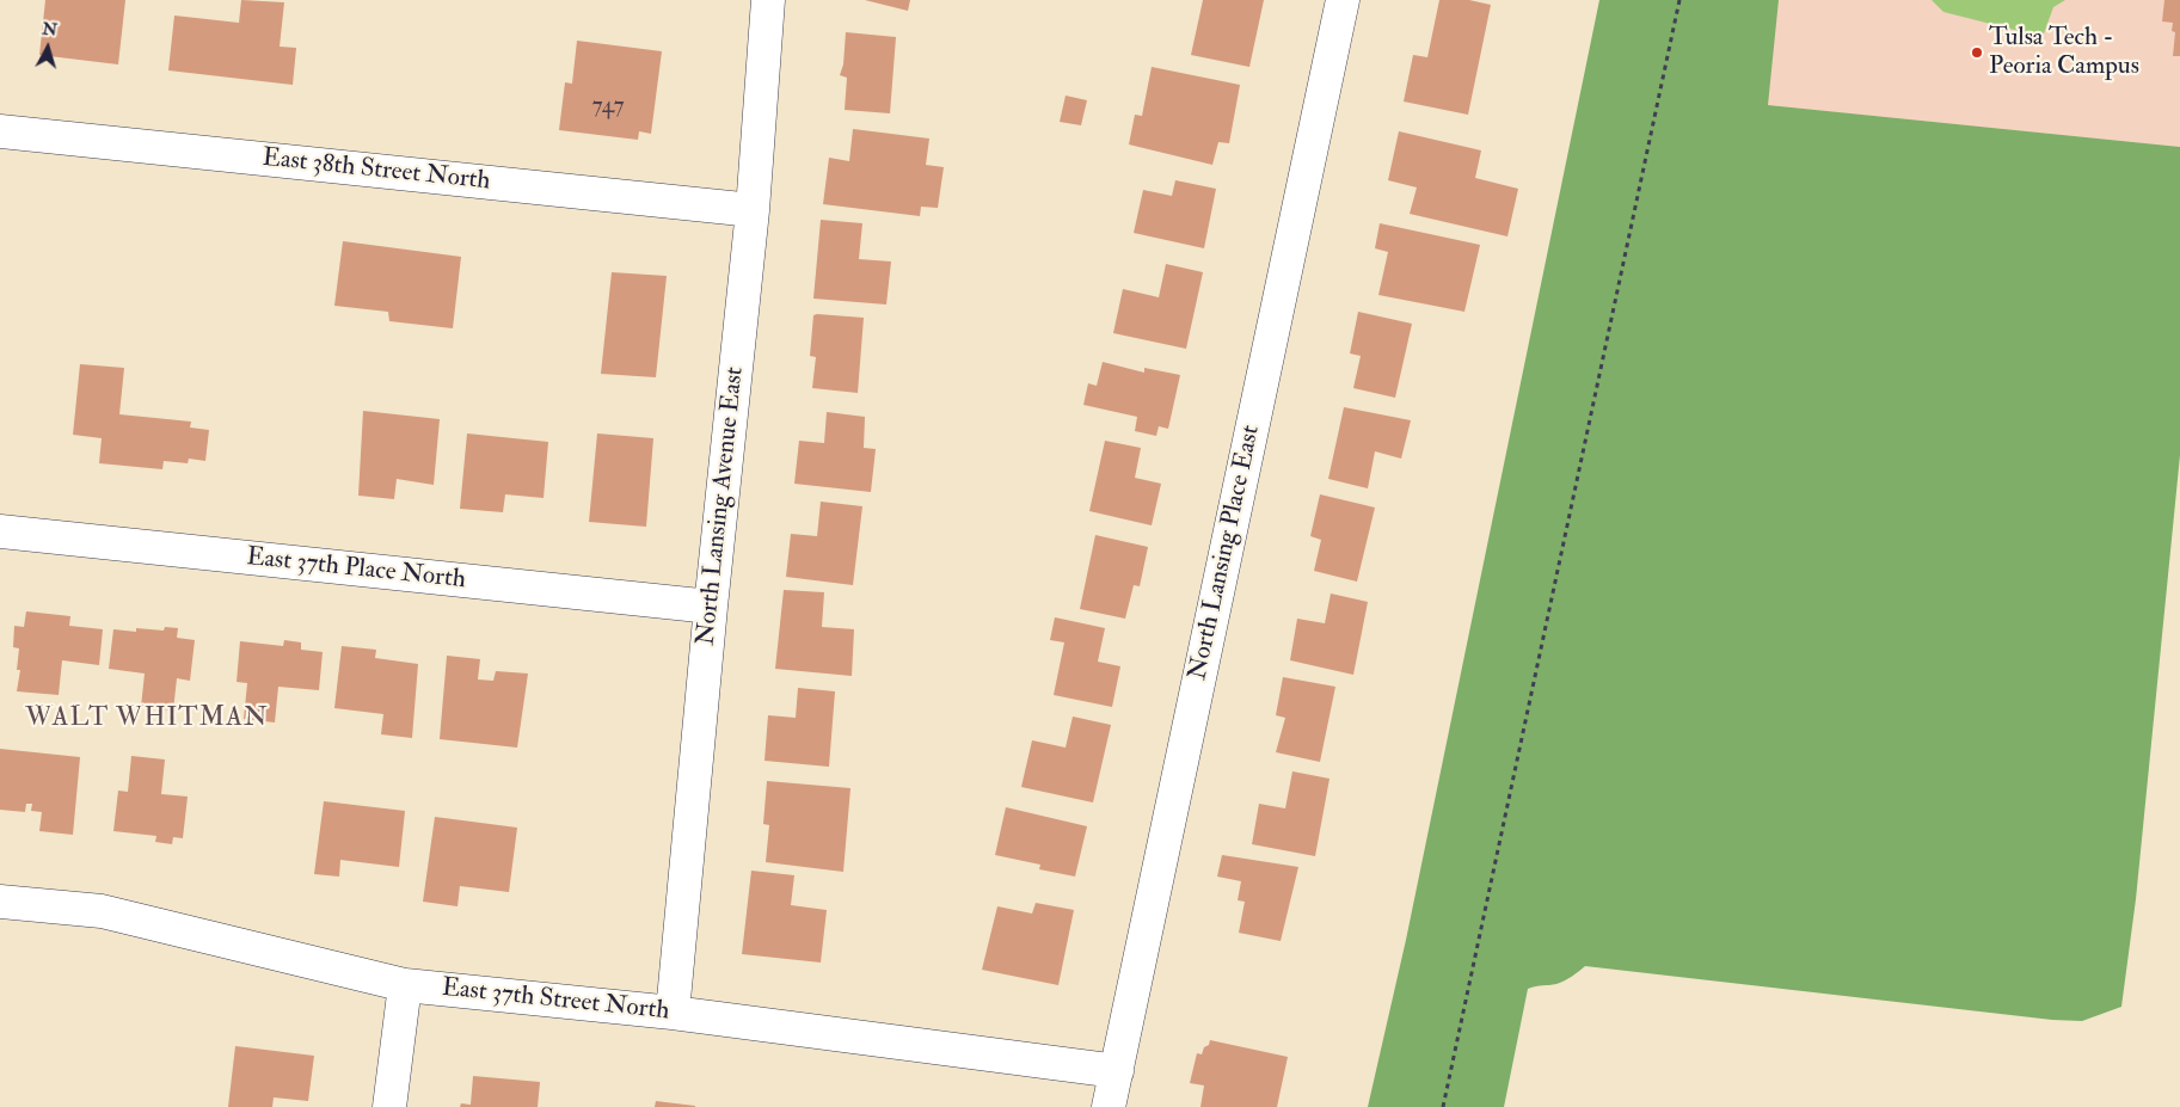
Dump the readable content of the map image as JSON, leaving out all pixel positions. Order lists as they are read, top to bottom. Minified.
{"streets":{"street":["East 38th Street North","North Lansing Avenue East","North Lansing Place East","East 37th Place North","East 37th Street North"]},"crossings":[["East 38th Street North","North Lansing Avenue East"],["North Lansing Avenue East","East 37th Place North"],["North Lansing Avenue East","East 37th Street North"],["North Lansing Place East","East 37th Street North"]],"districts":["WALT WHITMAN"],"places":["Tulsa Tech - Peoria Campus"],"house_numbers":["747"],"north":"top"}
